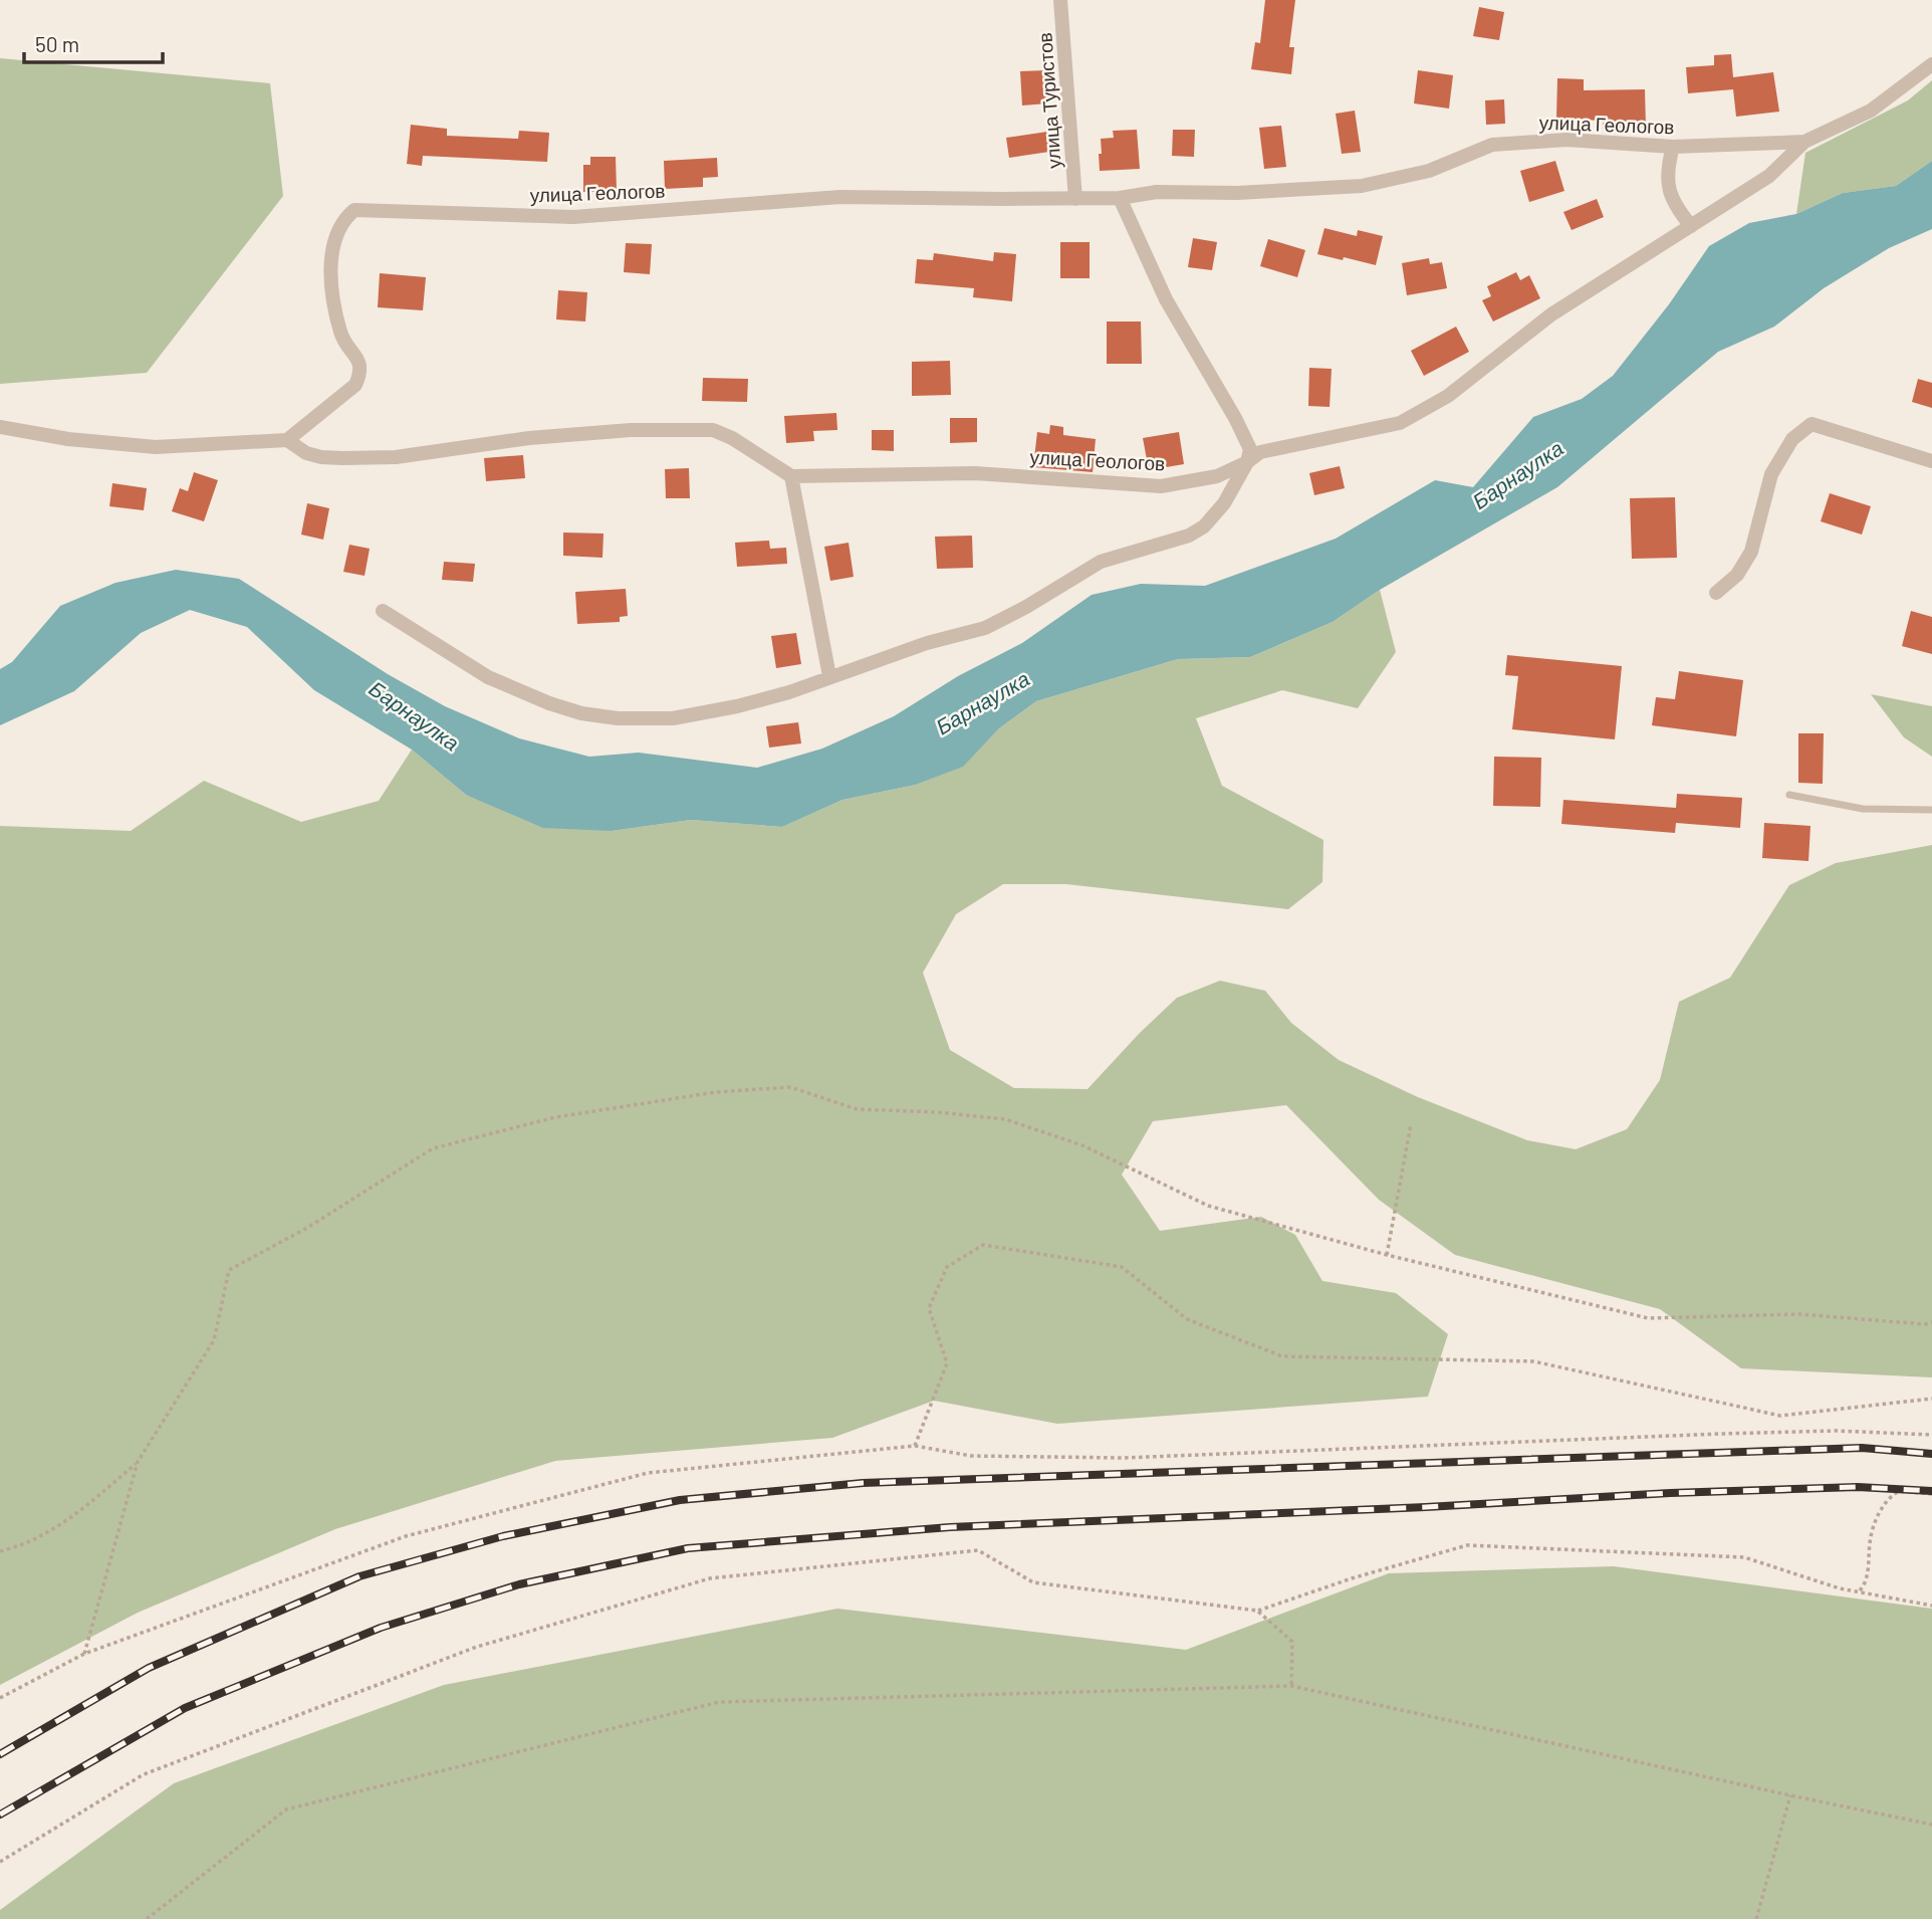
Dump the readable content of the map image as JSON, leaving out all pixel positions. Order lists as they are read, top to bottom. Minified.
{"streets":{"street":["улица Туристов","улица Геологов"]},"crossings":[["улица Туристов","улица Геологов"]],"water":["Барнаулка"],"scale_bar":"50 m"}
